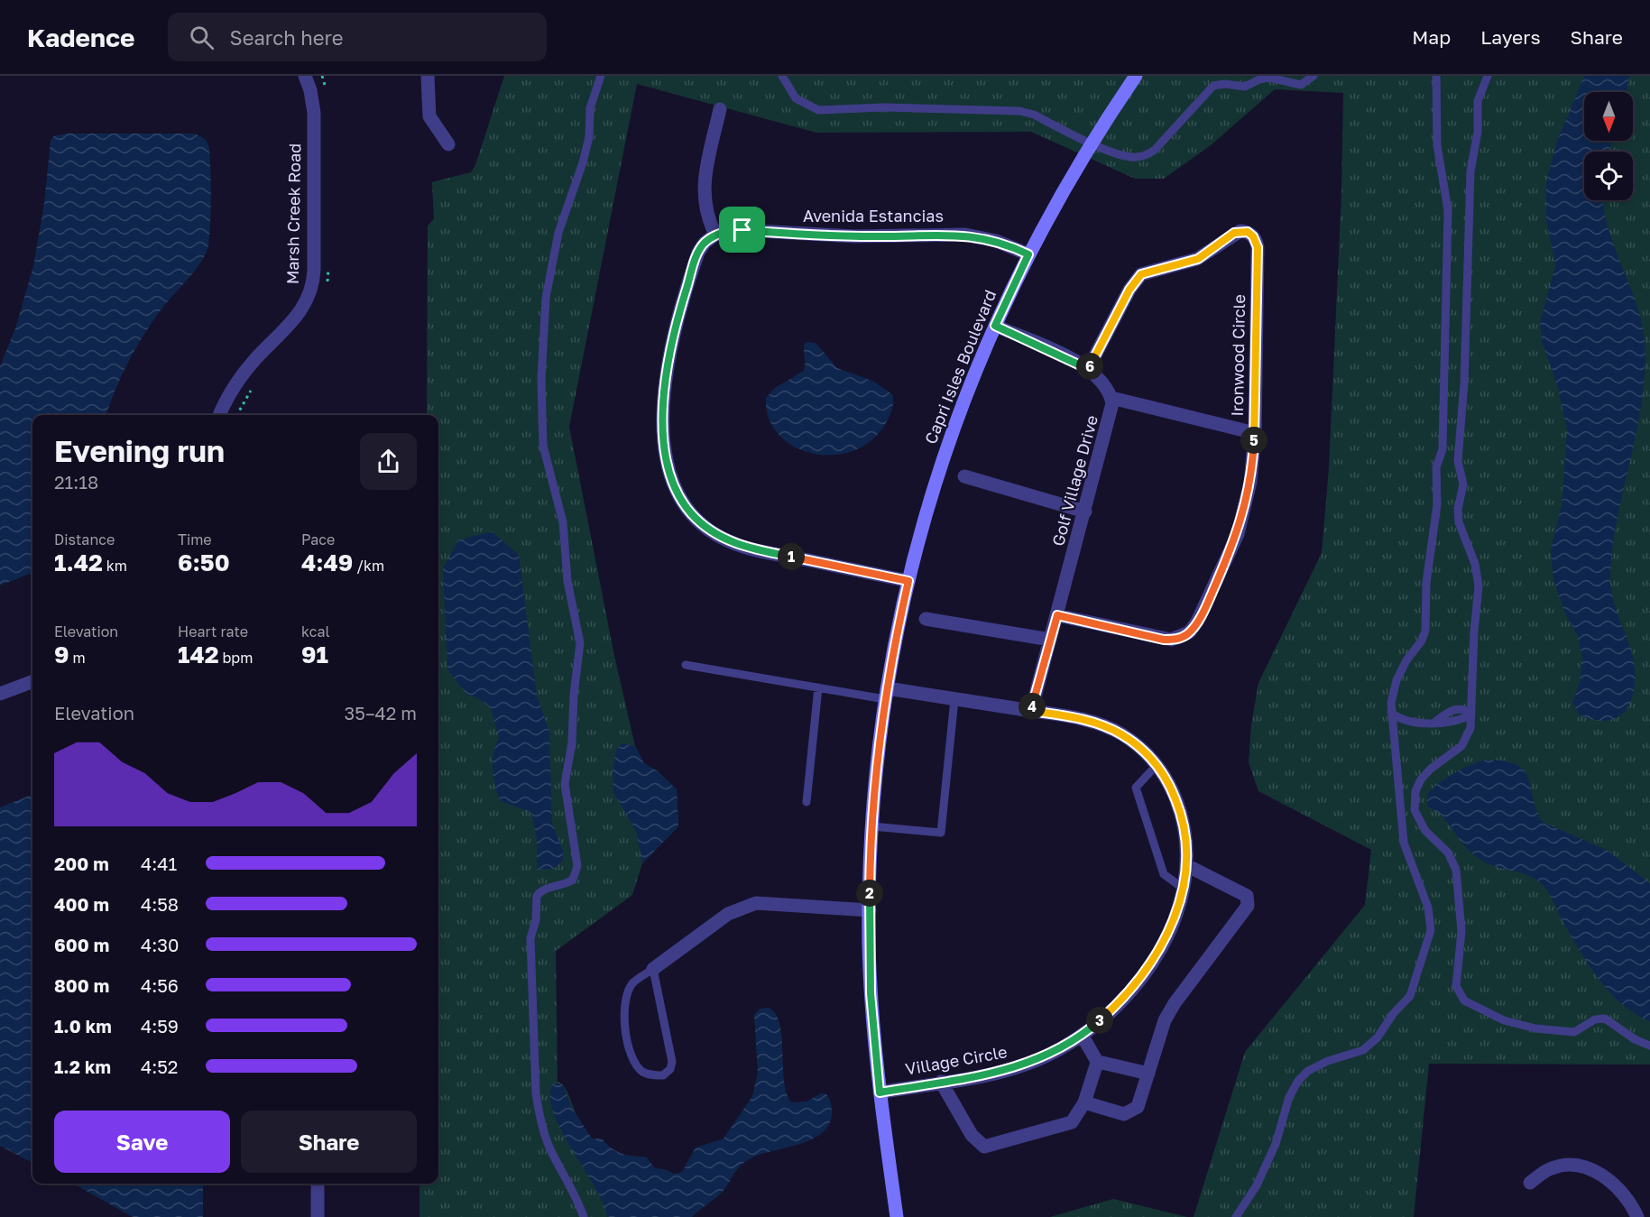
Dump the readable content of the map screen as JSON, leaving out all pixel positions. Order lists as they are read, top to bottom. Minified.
{"streets":{"street":["Marsh Creek Road","Avenida Estancias","Ironwood Circle","Capri Isles Boulevard","Golf Village Drive","Village Circle"]},"crossings":[["Avenida Estancias","Capri Isles Boulevard"],["Ironwood Circle","Golf Village Drive"],["Capri Isles Boulevard","Golf Village Drive"],["Capri Isles Boulevard","Village Circle"]],"north":"bottom","page":{"header":"Kadence","search":"Search here","nav":["Map","Layers","Share"],"pins":["6","5","1","4","2","3"],"heading":["Evening run","21:18"],"stats":[["Distance","1.42 km"],["Time","6:50"],["Pace","4:49 /km"],["Elevation","9 m"],["Heart rate","142 bpm"],["kcal","91"]],"chart":["Elevation","35–42 m"],"list":[{"name":"200 m","note":"4:41"},{"name":"400 m","note":"4:58"},{"name":"600 m","note":"4:30"},{"name":"800 m","note":"4:56"},{"name":"1.0 km","note":"4:59"},{"name":"1.2 km","note":"4:52"}],"buttons":["Save","Share"]}}
